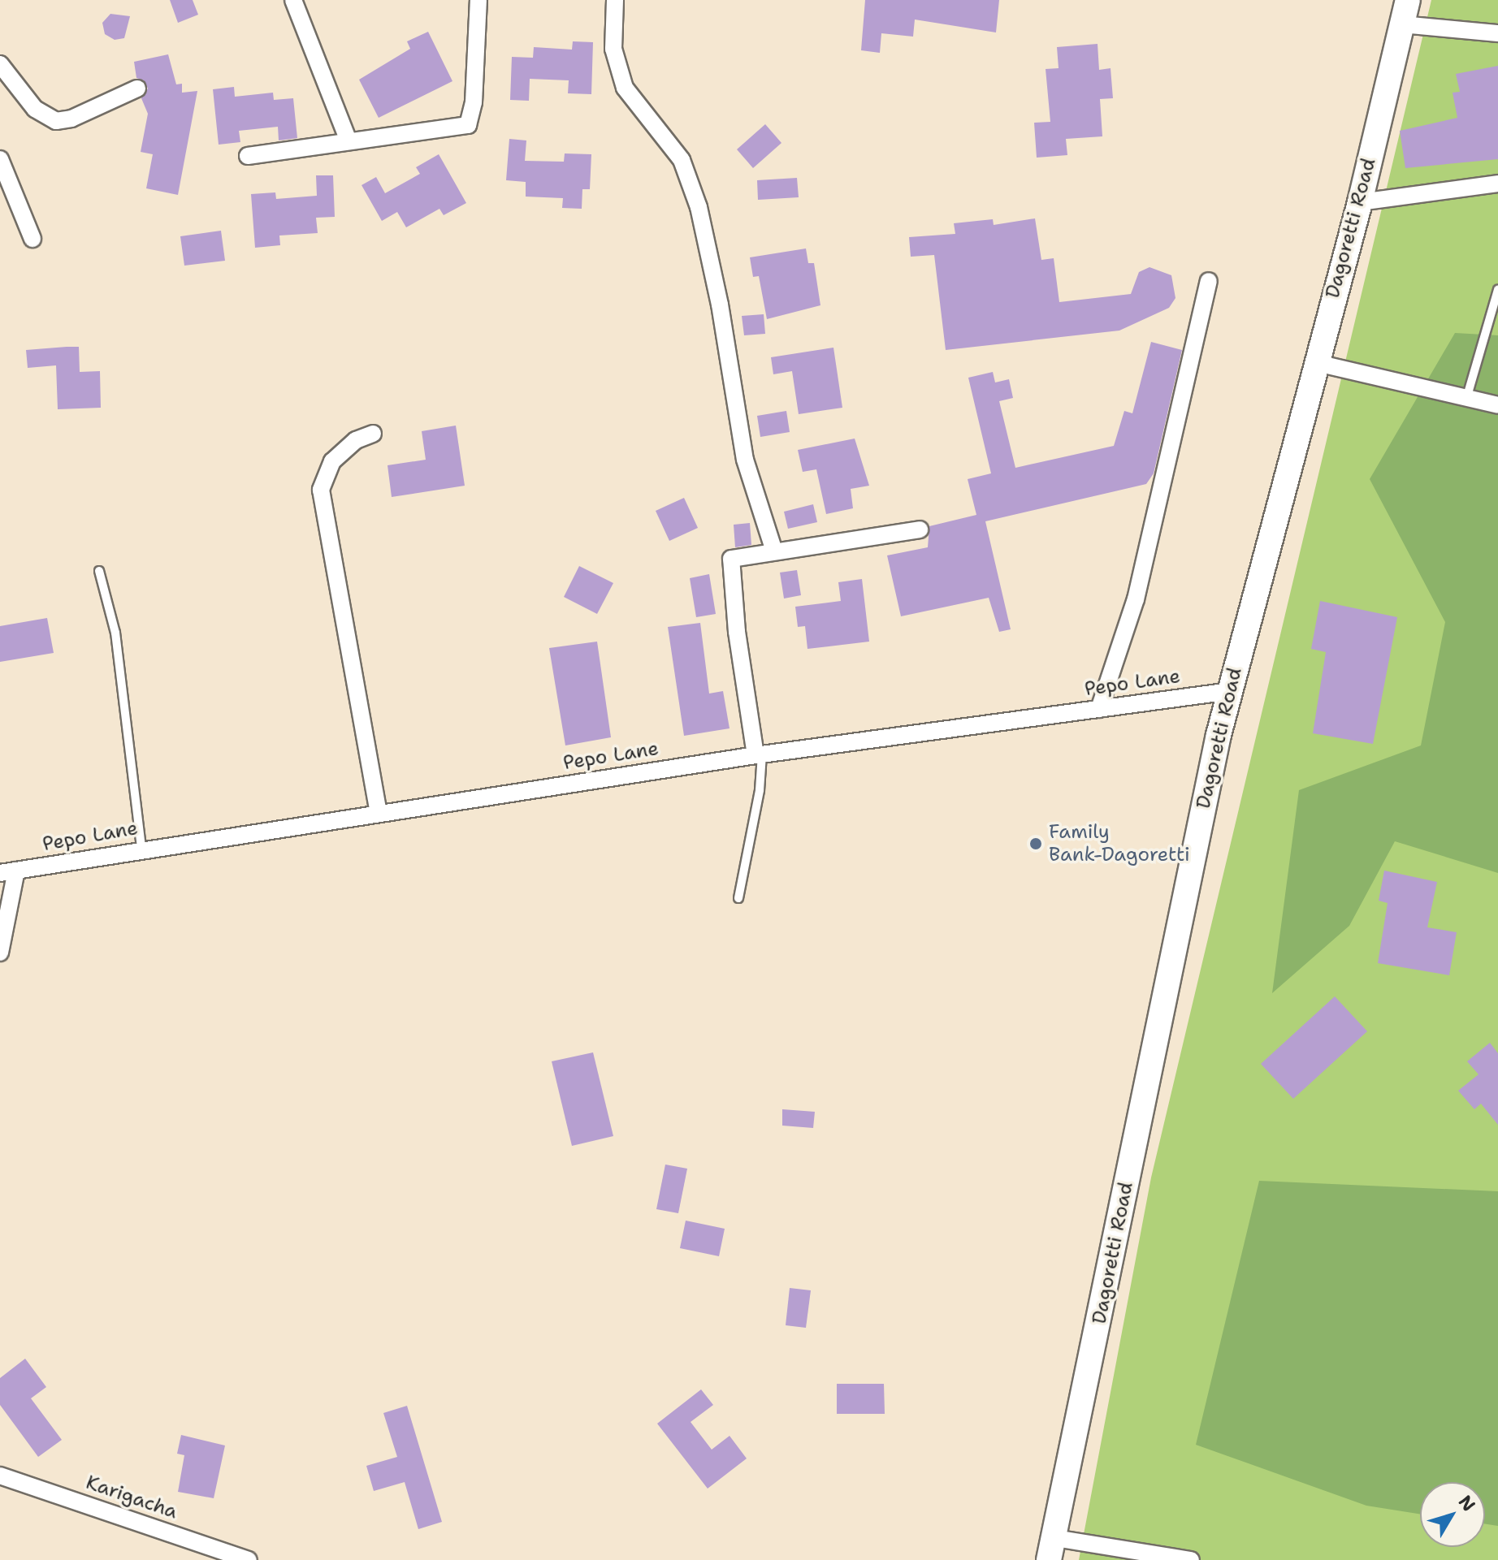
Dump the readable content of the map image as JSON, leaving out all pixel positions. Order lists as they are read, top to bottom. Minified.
{"streets":{"main road":["Dagoretti Road"],"street":["Pepo Lane","Karigacha"]},"crossings":[["Dagoretti Road","Pepo Lane"]],"places":["Family Bank-Dagoretti"],"north":"top right"}
